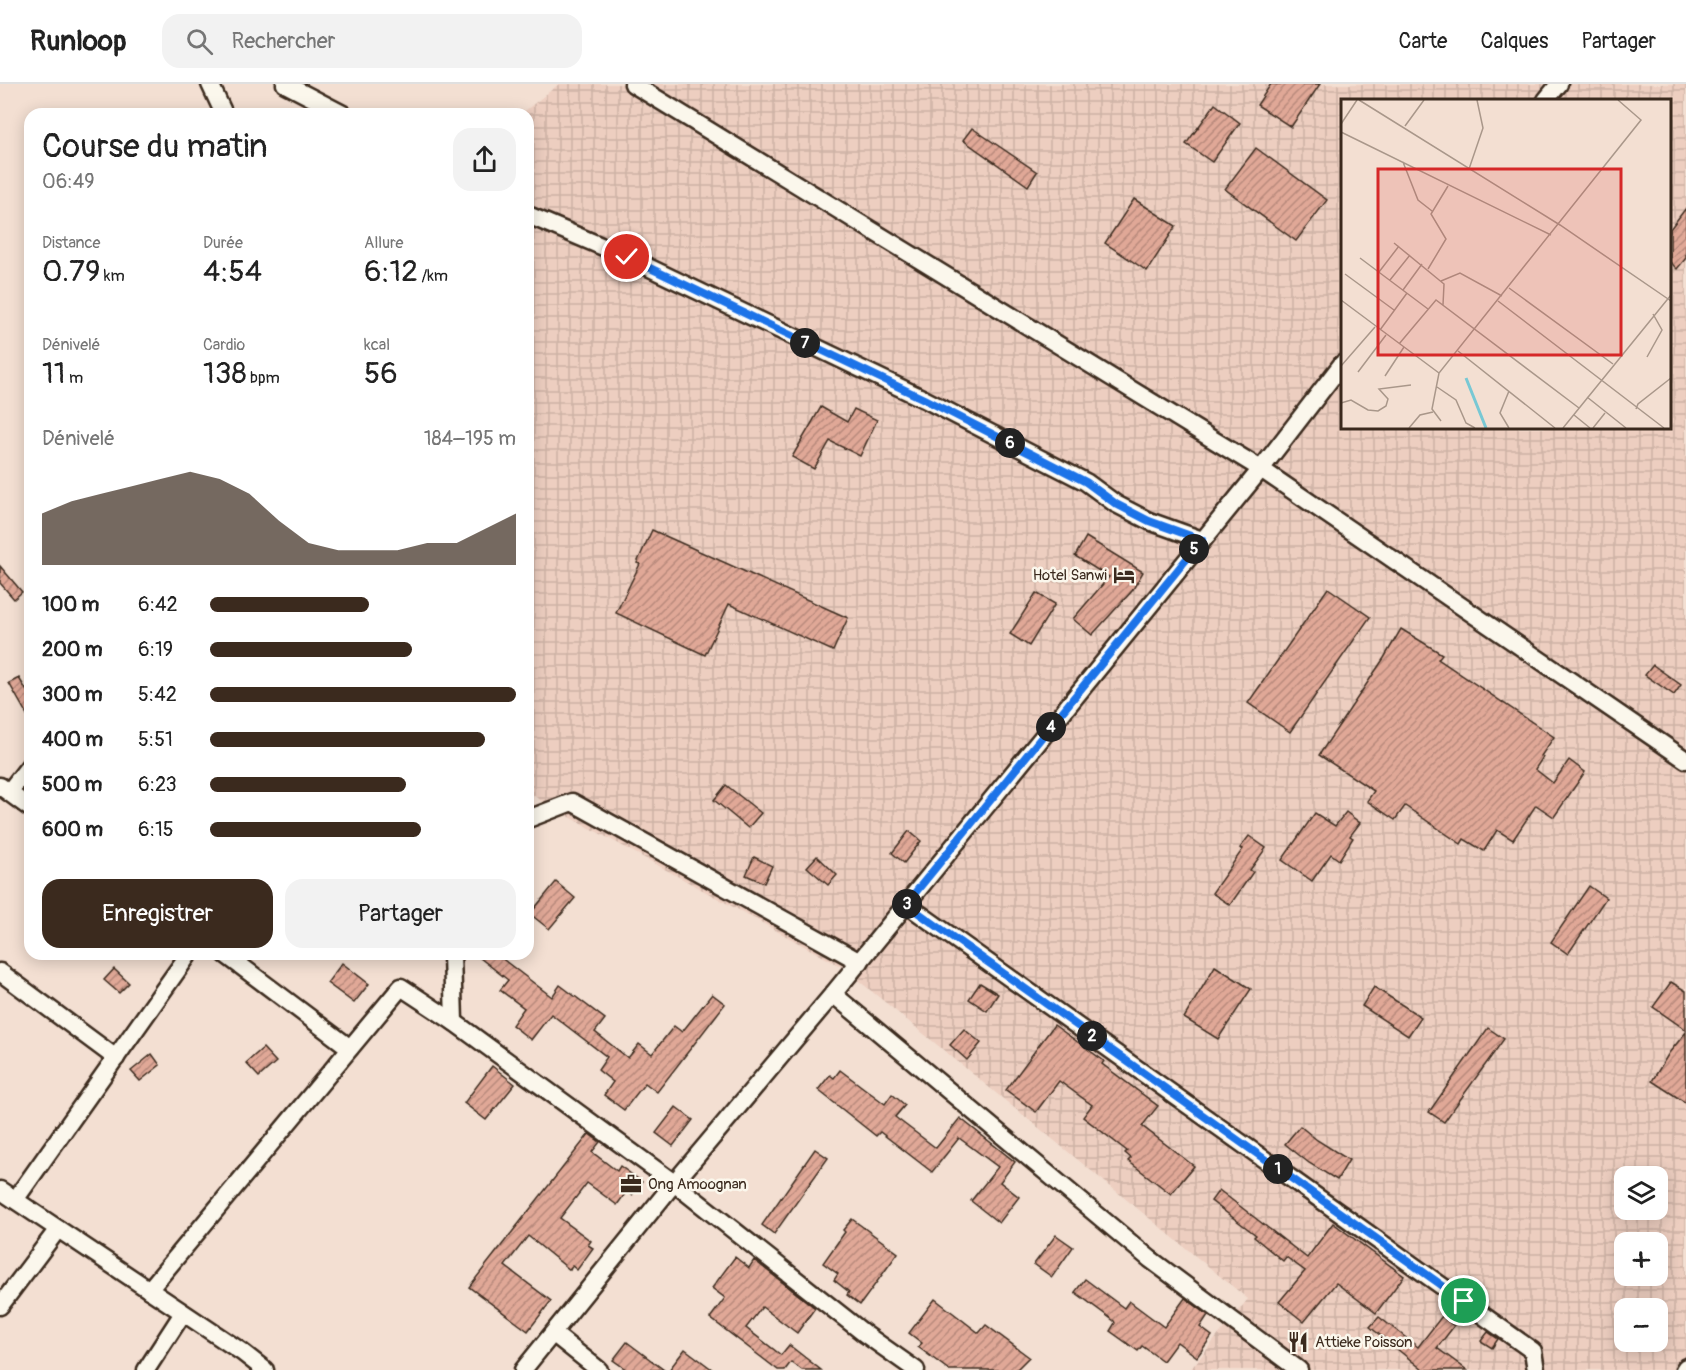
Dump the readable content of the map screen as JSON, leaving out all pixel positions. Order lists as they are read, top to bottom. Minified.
{"places":{"hotel":["Hotel Sanwi"],"office":["Ong Amoognan"],"restaurant":["Attieke Poisson"]},"page":{"header":"Runloop","search":"Rechercher","nav":["Carte","Calques","Partager"],"heading":["Course du matin","06:49"],"stats":[["Distance","0.79 km"],["Durée","4:54"],["Allure","6:12 /km"],["Dénivelé","11 m"],["Cardio","138 bpm"],["kcal","56"]],"pins":["7","6","5","4","3","2","1"],"chart":["Dénivelé","184–195 m"],"list":[{"name":"100 m","note":"6:42"},{"name":"200 m","note":"6:19"},{"name":"300 m","note":"5:42"},{"name":"400 m","note":"5:51"},{"name":"500 m","note":"6:23"},{"name":"600 m","note":"6:15"}],"buttons":["Enregistrer","Partager"],"map_buttons":["+","−"]}}
